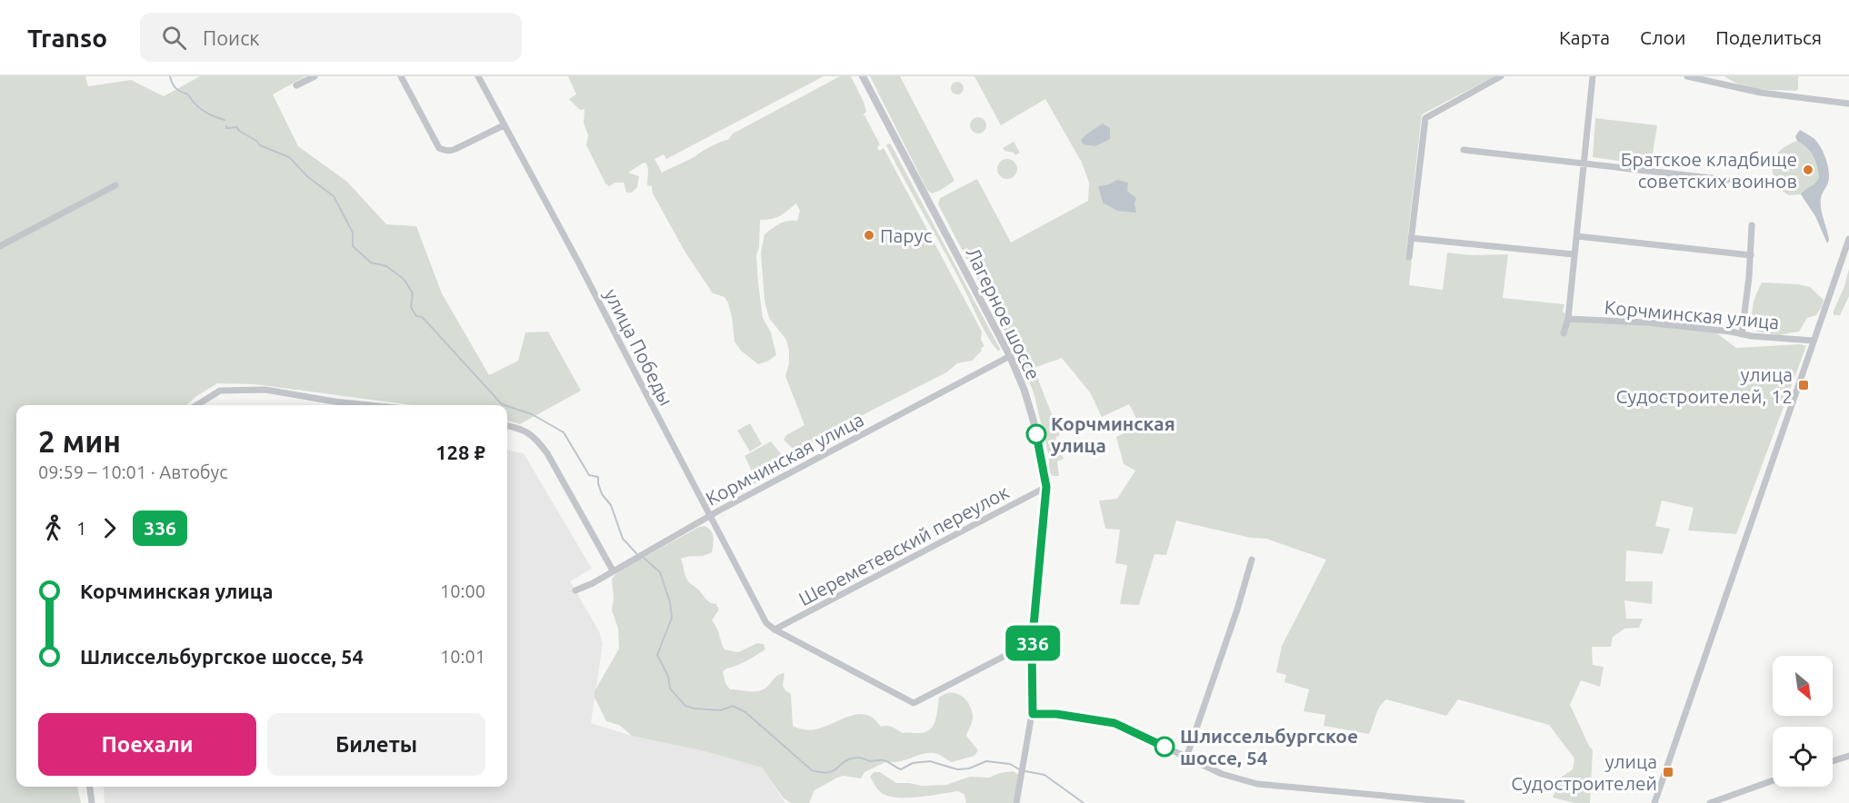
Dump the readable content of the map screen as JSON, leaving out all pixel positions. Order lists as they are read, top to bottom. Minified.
{"streets":{"street":["Лагерное шоссе","Корчминская улица","улица Победы","Кормчинская улица","Шереметевский переулок"]},"crossings":[["Лагерное шоссе","Кормчинская улица"],["Лагерное шоссе","Шереметевский переулок"],["улица Победы","Кормчинская улица"],["улица Победы","Шереметевский переулок"]],"places":{"other":["Братское кладбище советских воинов","Парус","Корчминская улица","Шлиссельбургское шоссе, 54"],"transit":["улица Судостроителей, 12","улица Судостроителей"]},"lines":["bus line 336"],"north":"bottom right","page":{"header":"Transo","search":"Поиск","nav":["Карта","Слои","Поделиться"],"on_map":"336","heading":["2 мин","09:59 – 10:01 · Автобус","128 ₽"],"legs":["1","336"],"list":[{"name":"Корчминская улица","value":"10:00"},{"name":"Шлиссельбургское шоссе, 54","value":"10:01"}],"buttons":["Поехали","Билеты"]}}
